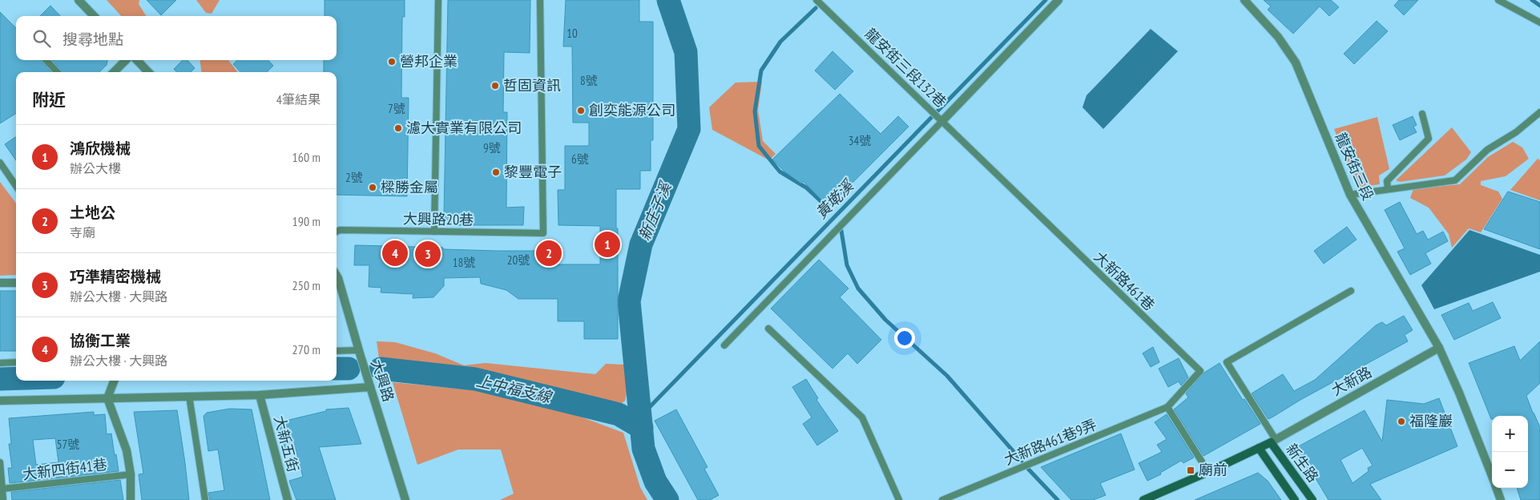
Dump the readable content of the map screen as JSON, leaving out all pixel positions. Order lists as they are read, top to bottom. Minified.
{"streets":{"main road":["大新路","新生路"],"street":["龍安街三段132巷","龍安街三段","大興路","大新五街"],"lane":["大興路20巷","大新路461巷","大新路461巷9弄","大新四街41巷"]},"crossings":[["龍安街三段132巷","大新路461巷"],["龍安街三段","大新路"],["大新路461巷","大新路461巷9弄"],["大新路","新生路"]],"water":["黃墘溪","新庄子溪","上中福支線"],"places":{"other":["營邦企業","哲固資訊","創奕能源公司","濾大實業有限公司","黎豐電子","樑勝金屬","福隆巖"],"transit":["廟前"]},"house_numbers":["10","8號","7號","34號","9號","6號","2號","20號","18號","57號"],"page":{"search":"搜尋地點","heading":["附近","4筆結果"],"list":[{"mark":"1","name":"鴻欣機械","note":"辦公大樓","value":"160 m"},{"mark":"2","name":"土地公","note":"寺廟","value":"190 m"},{"mark":"3","name":"巧準精密機械","note":"辦公大樓 · 大興路","value":"250 m"},{"mark":"4","name":"協衡工業","note":"辦公大樓 · 大興路","value":"270 m"}],"pins":["1","2","4","3"],"map_buttons":["+","−"]}}
